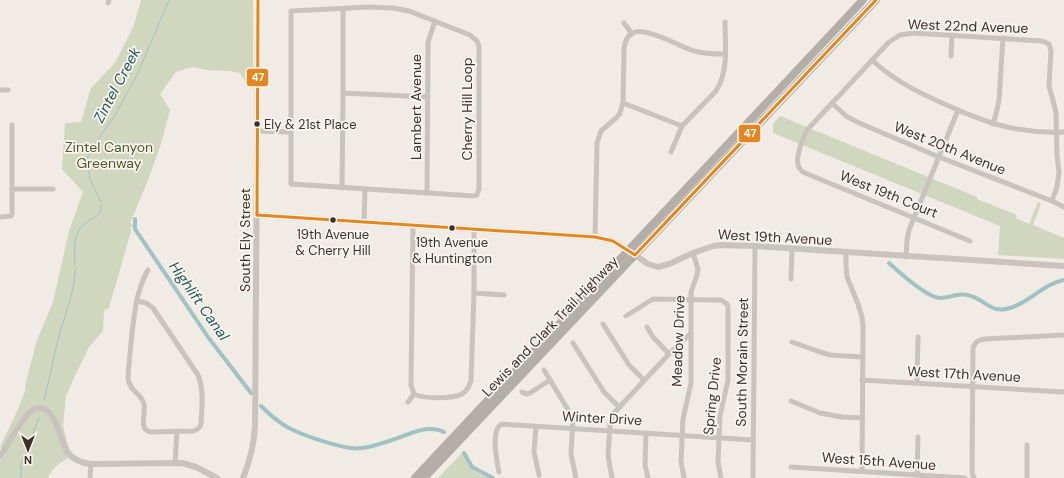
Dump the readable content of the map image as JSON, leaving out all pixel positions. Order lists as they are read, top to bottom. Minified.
{"streets":{"highway":["Lewis and Clark Trail Highway"],"street":["West 22nd Avenue","Lambert Avenue","Cherry Hill Loop","West 20th Avenue","West 19th Court","West 19th Avenue","South Ely Street","Meadow Drive","South Morain Street","West 17th Avenue","Spring Drive","Winter Drive","West 15th Avenue"]},"crossings":[["West 22nd Avenue","West 20th Avenue"],["West 22nd Avenue","West 19th Court"],["Lambert Avenue","Cherry Hill Loop"],["West 19th Avenue","South Ely Street"],["West 19th Avenue","Lewis and Clark Trail Highway"],["West 19th Avenue","Meadow Drive"],["West 19th Avenue","South Morain Street"],["Meadow Drive","Spring Drive"],["Meadow Drive","Winter Drive"],["South Morain Street","Winter Drive"],["Spring Drive","Winter Drive"]],"water":["Zintel Creek","Highlift Canal"],"parks":["Zintel Canyon Greenway"],"places":["Ely & 21st Place","19th Avenue & Cherry Hill","19th Avenue & Huntington"],"lines":["transit line 47"],"north":"bottom"}
